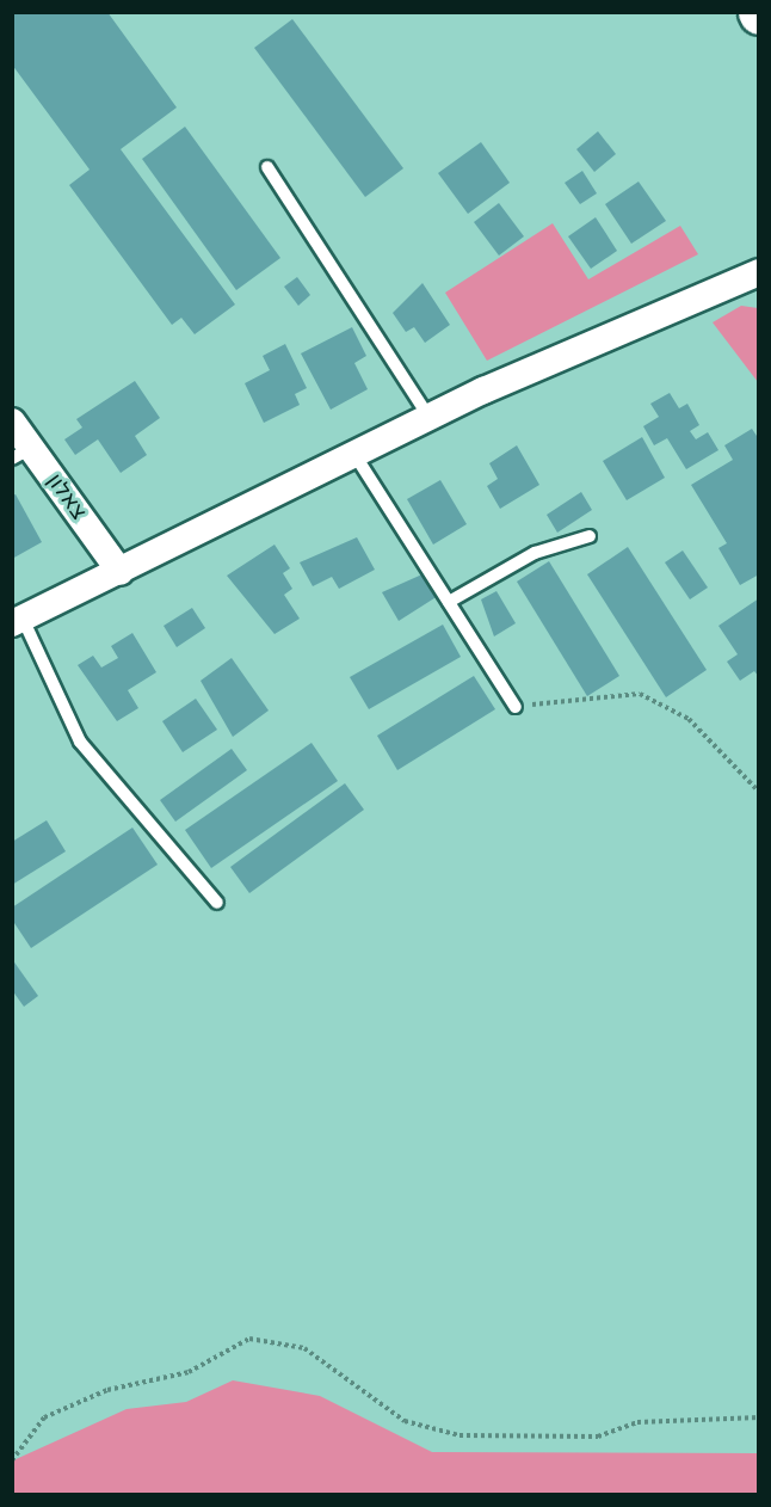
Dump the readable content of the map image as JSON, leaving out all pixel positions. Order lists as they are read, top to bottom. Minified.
{"streets":{"street":["צאלון"]}}
